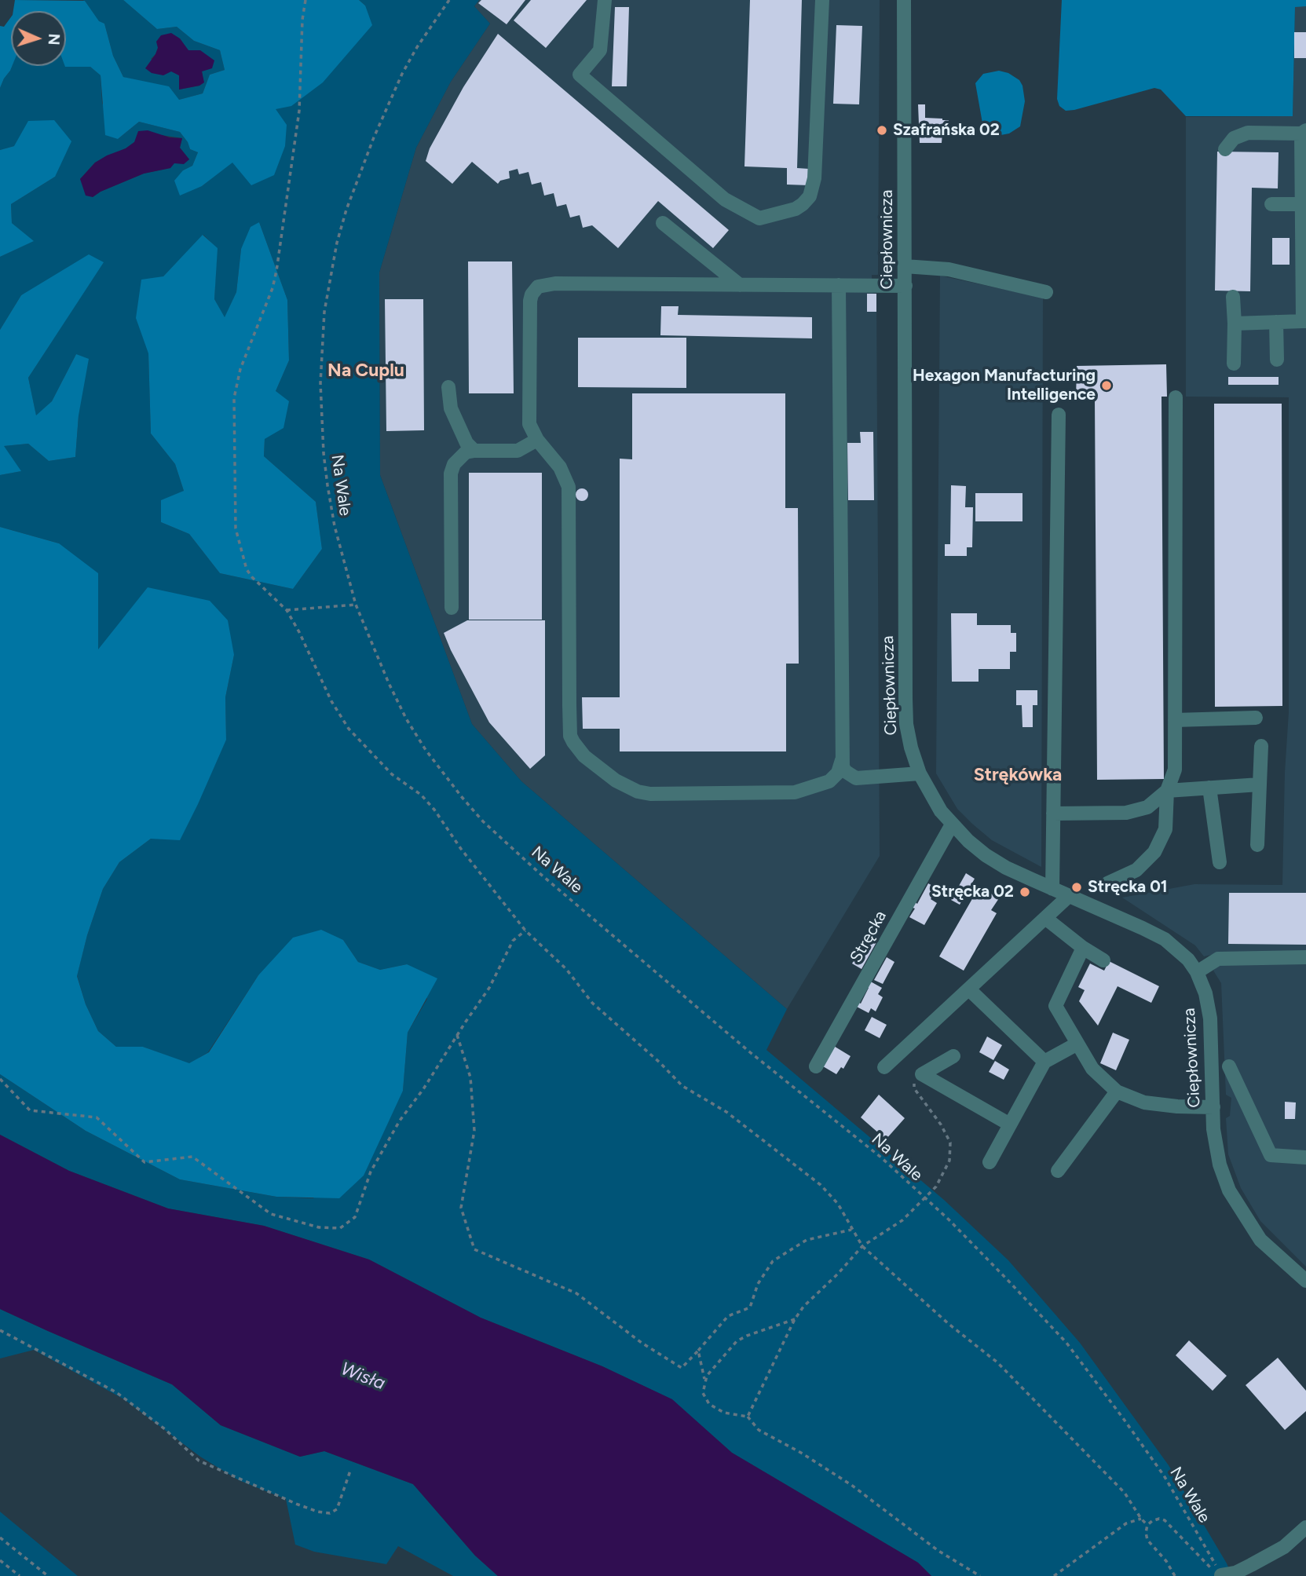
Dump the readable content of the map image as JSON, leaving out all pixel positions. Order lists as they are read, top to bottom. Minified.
{"streets":{"street":["Ciepłownicza","Stręcka"],"path":["Na Wale"]},"crossings":[["Ciepłownicza","Stręcka"]],"districts":["Na Cuplu","Strękówka"],"water":["Wisła"],"places":["Szafrańska 02","Hexagon Manufacturing Intelligence","Stręcka 01","Stręcka 02"],"north":"right"}
